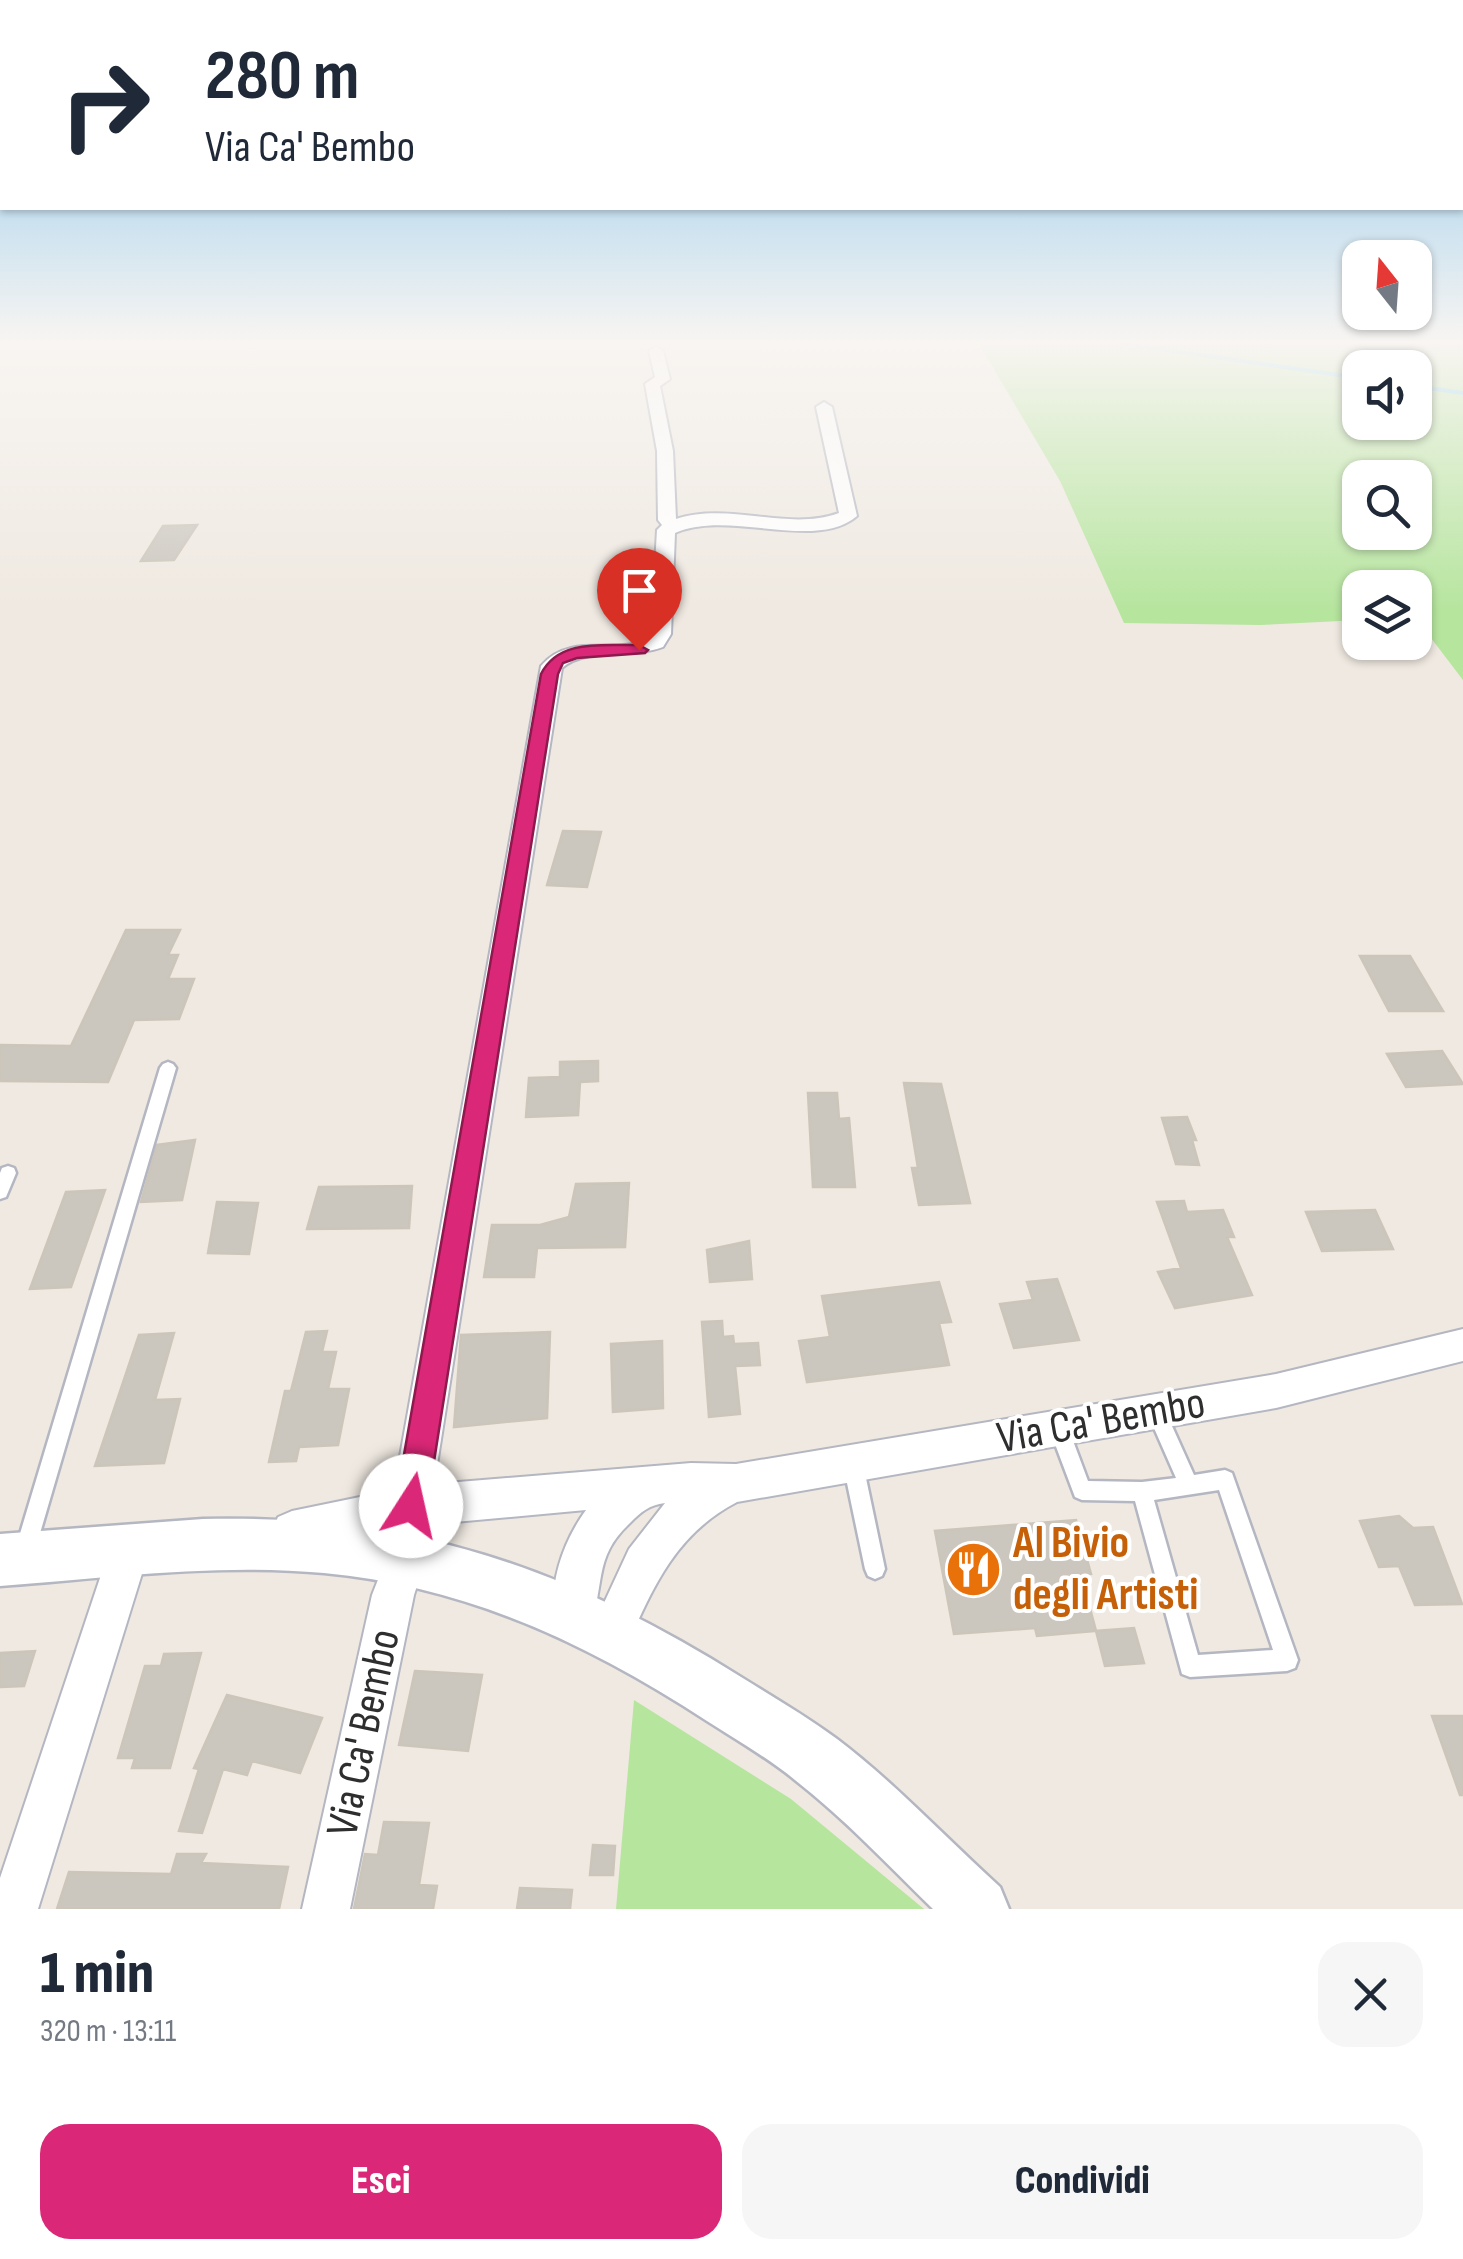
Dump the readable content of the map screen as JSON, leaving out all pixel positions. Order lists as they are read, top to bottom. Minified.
{"streets":{"street":["Via Ca' Bembo"]},"places":{"restaurant":["Al Bivio degli Artisti"]},"north":"top","page":{"turn":["280 m","Via Ca' Bembo"],"heading":["1 min","320 m · 13:11"],"buttons":["Esci","Condividi"]}}
